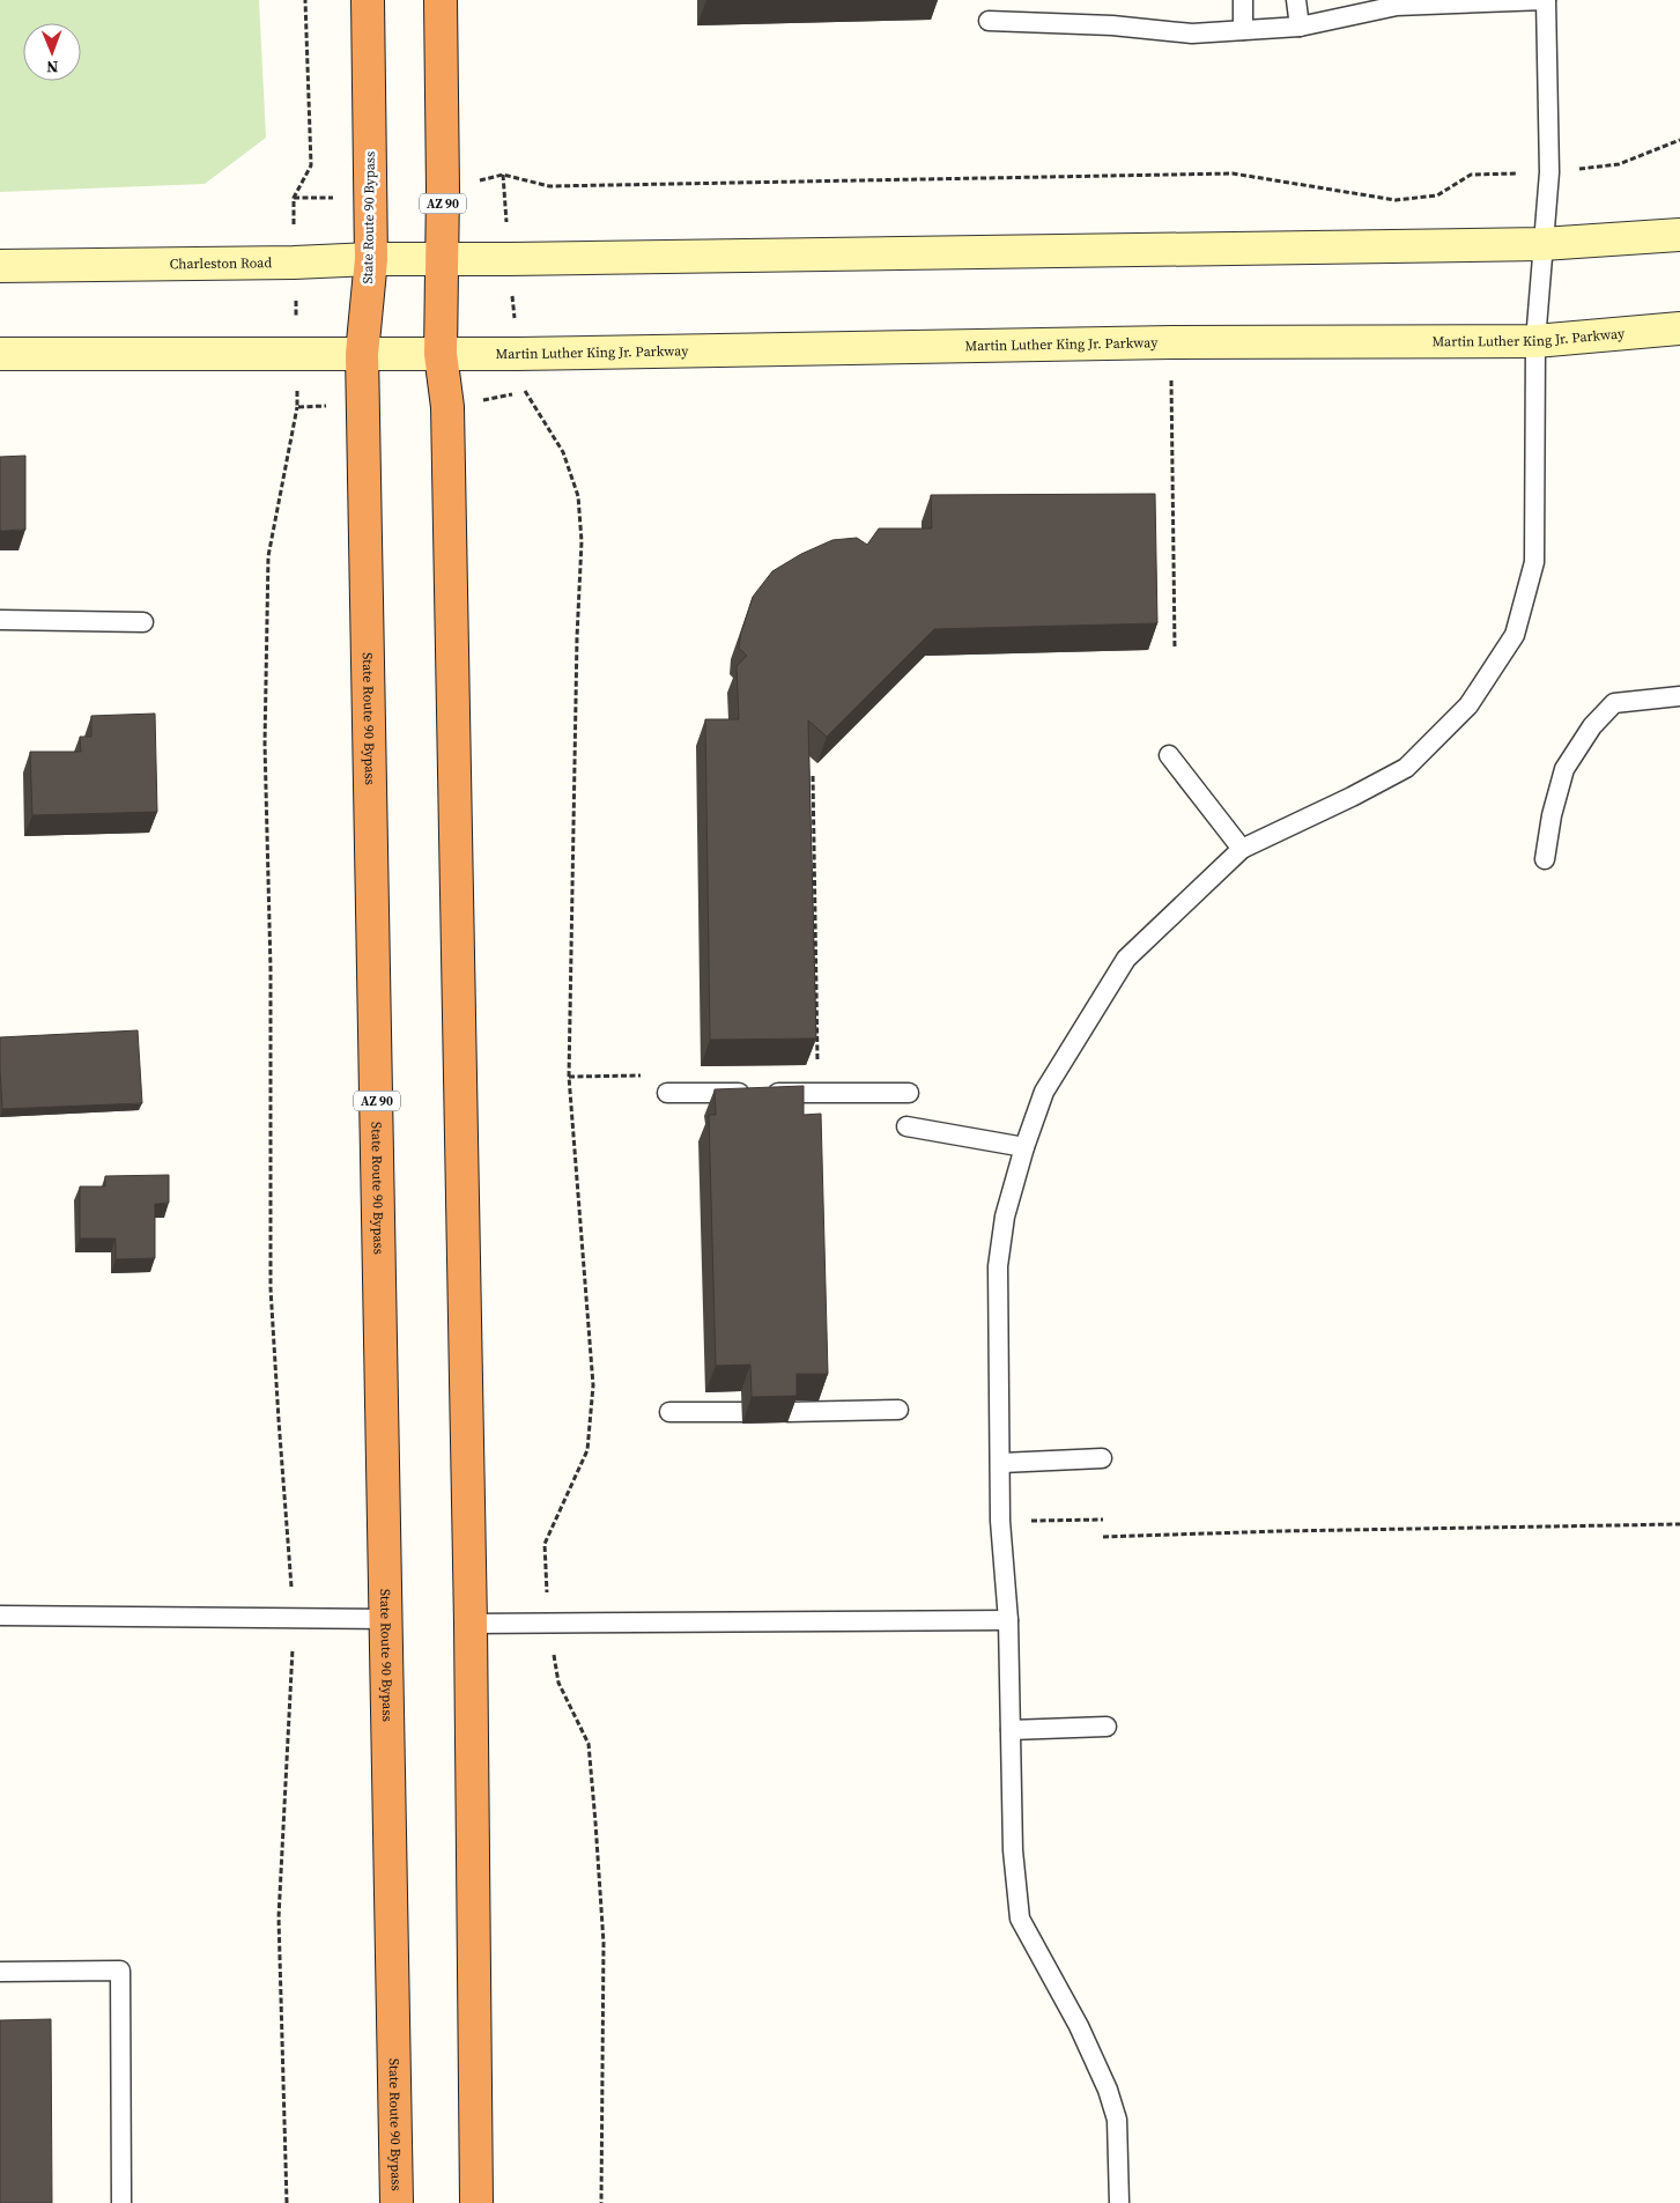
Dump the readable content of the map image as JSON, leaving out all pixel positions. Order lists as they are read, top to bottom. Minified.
{"streets":{"highway":["AZ 90","State Route 90 Bypass"],"street":["Charleston Road","Martin Luther King Jr. Parkway"]},"crossings":[["AZ 90","Charleston Road"],["AZ 90","Martin Luther King Jr. Parkway"],["State Route 90 Bypass","Charleston Road"]],"north":"bottom"}
